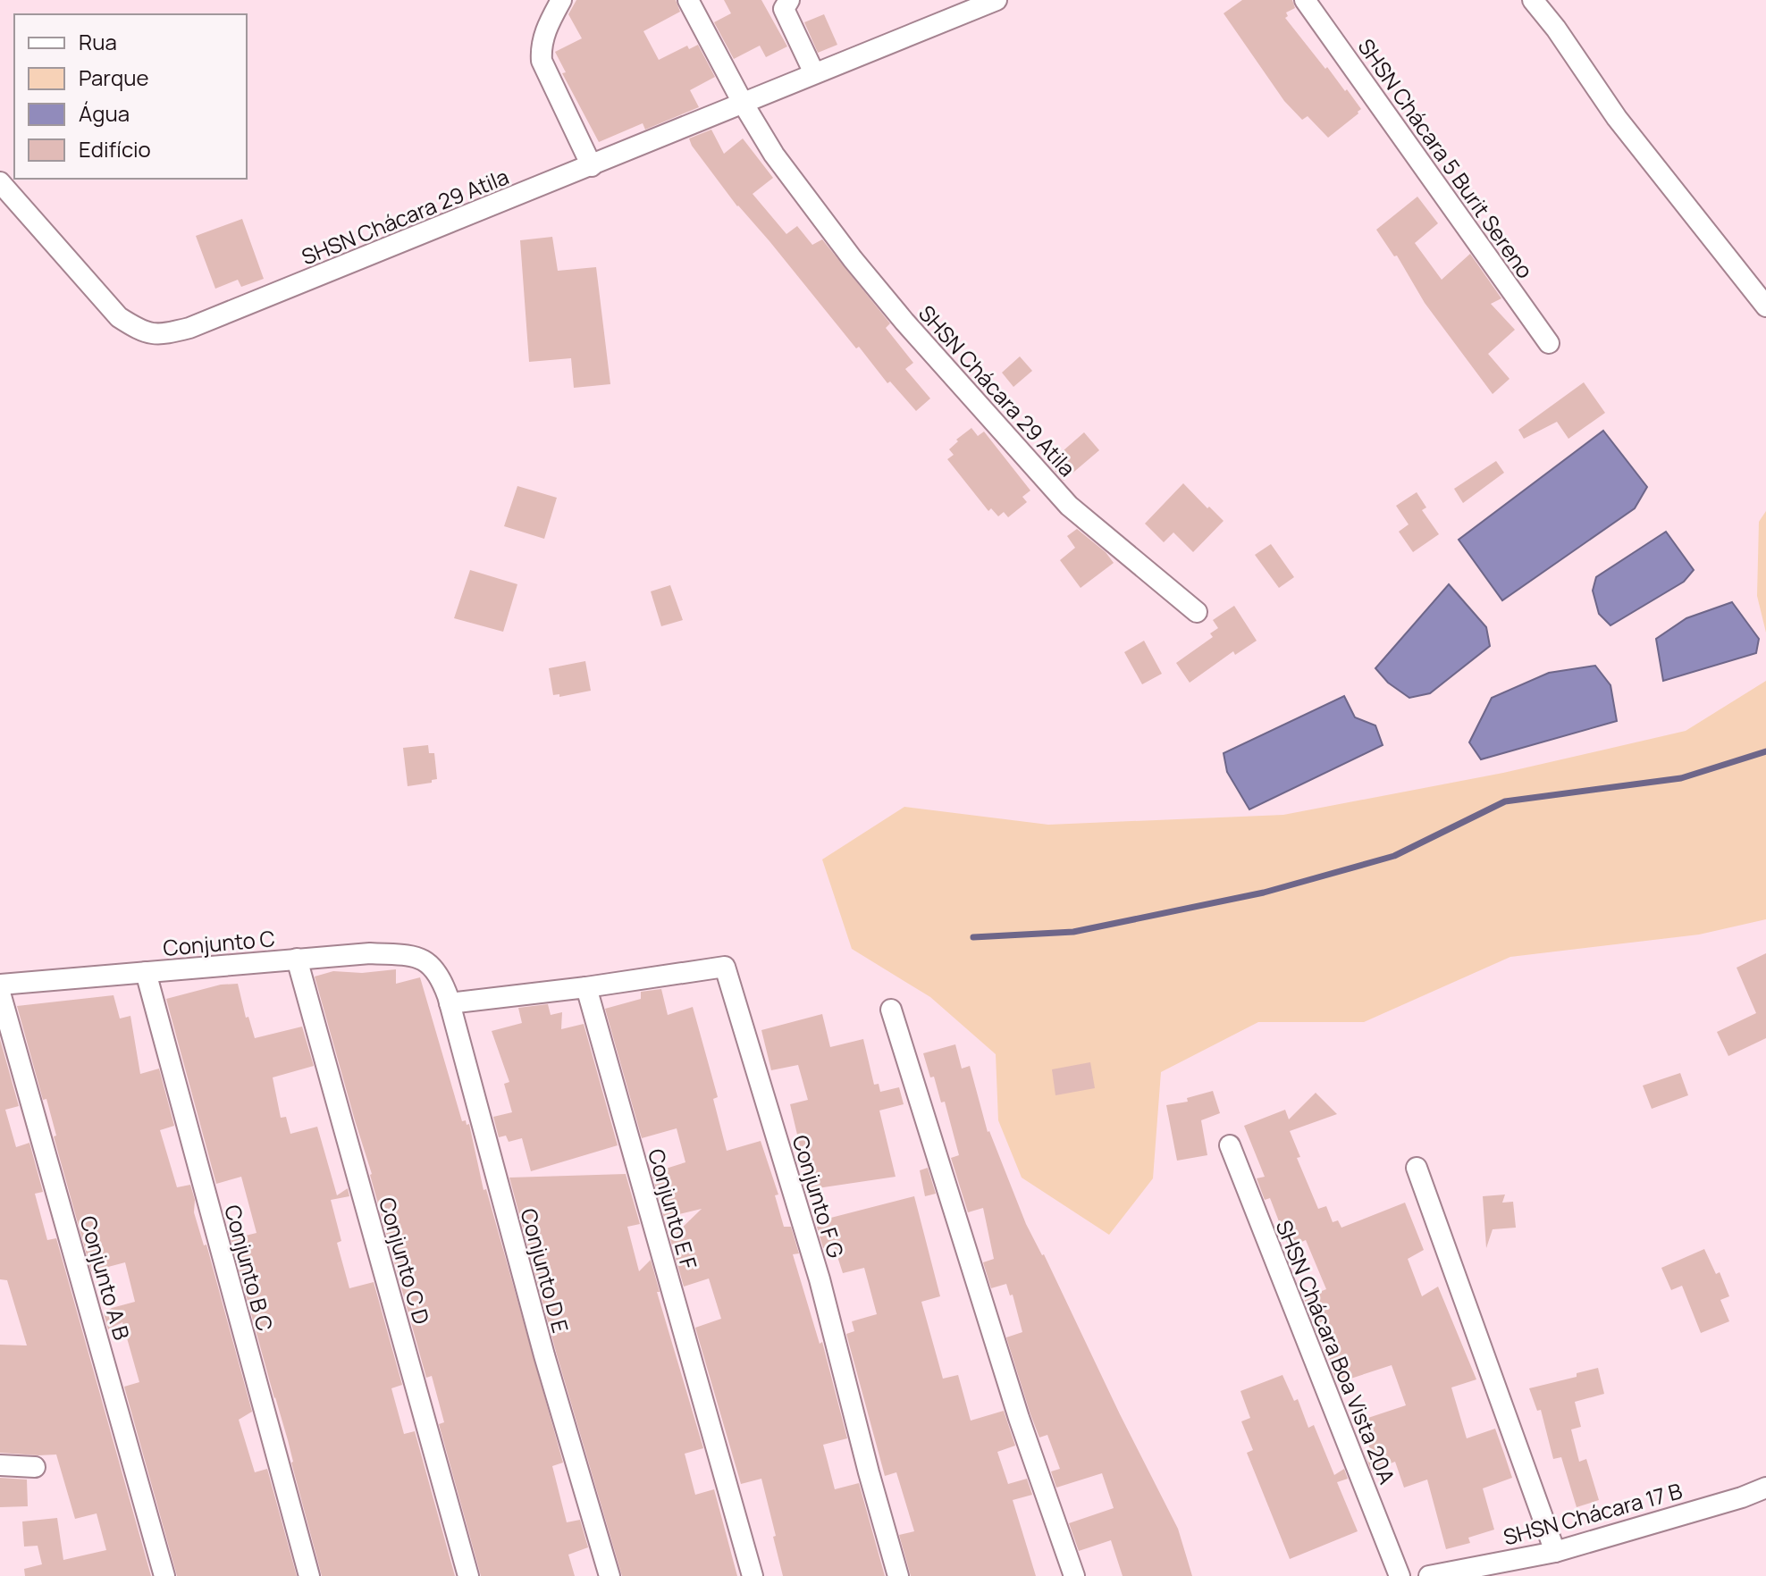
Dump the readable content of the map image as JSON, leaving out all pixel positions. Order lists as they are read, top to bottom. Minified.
{"streets":{"street":["SHSN Chácara 5 Burit Sereno","SHSN Chácara 29 Atila","Conjunto C","Conjunto F G","Conjunto E F","Conjunto C D","Conjunto B C","Conjunto D E","Conjunto A B","SHSN Chácara Boa Vista 20A","SHSN Chácara 17 B"]},"crossings":[["Conjunto C","Conjunto C D"],["Conjunto C","Conjunto B C"],["Conjunto C","Conjunto D E"],["Conjunto F G","Conjunto E F"]],"legend":["Rua","Parque","Água","Edifício"]}
